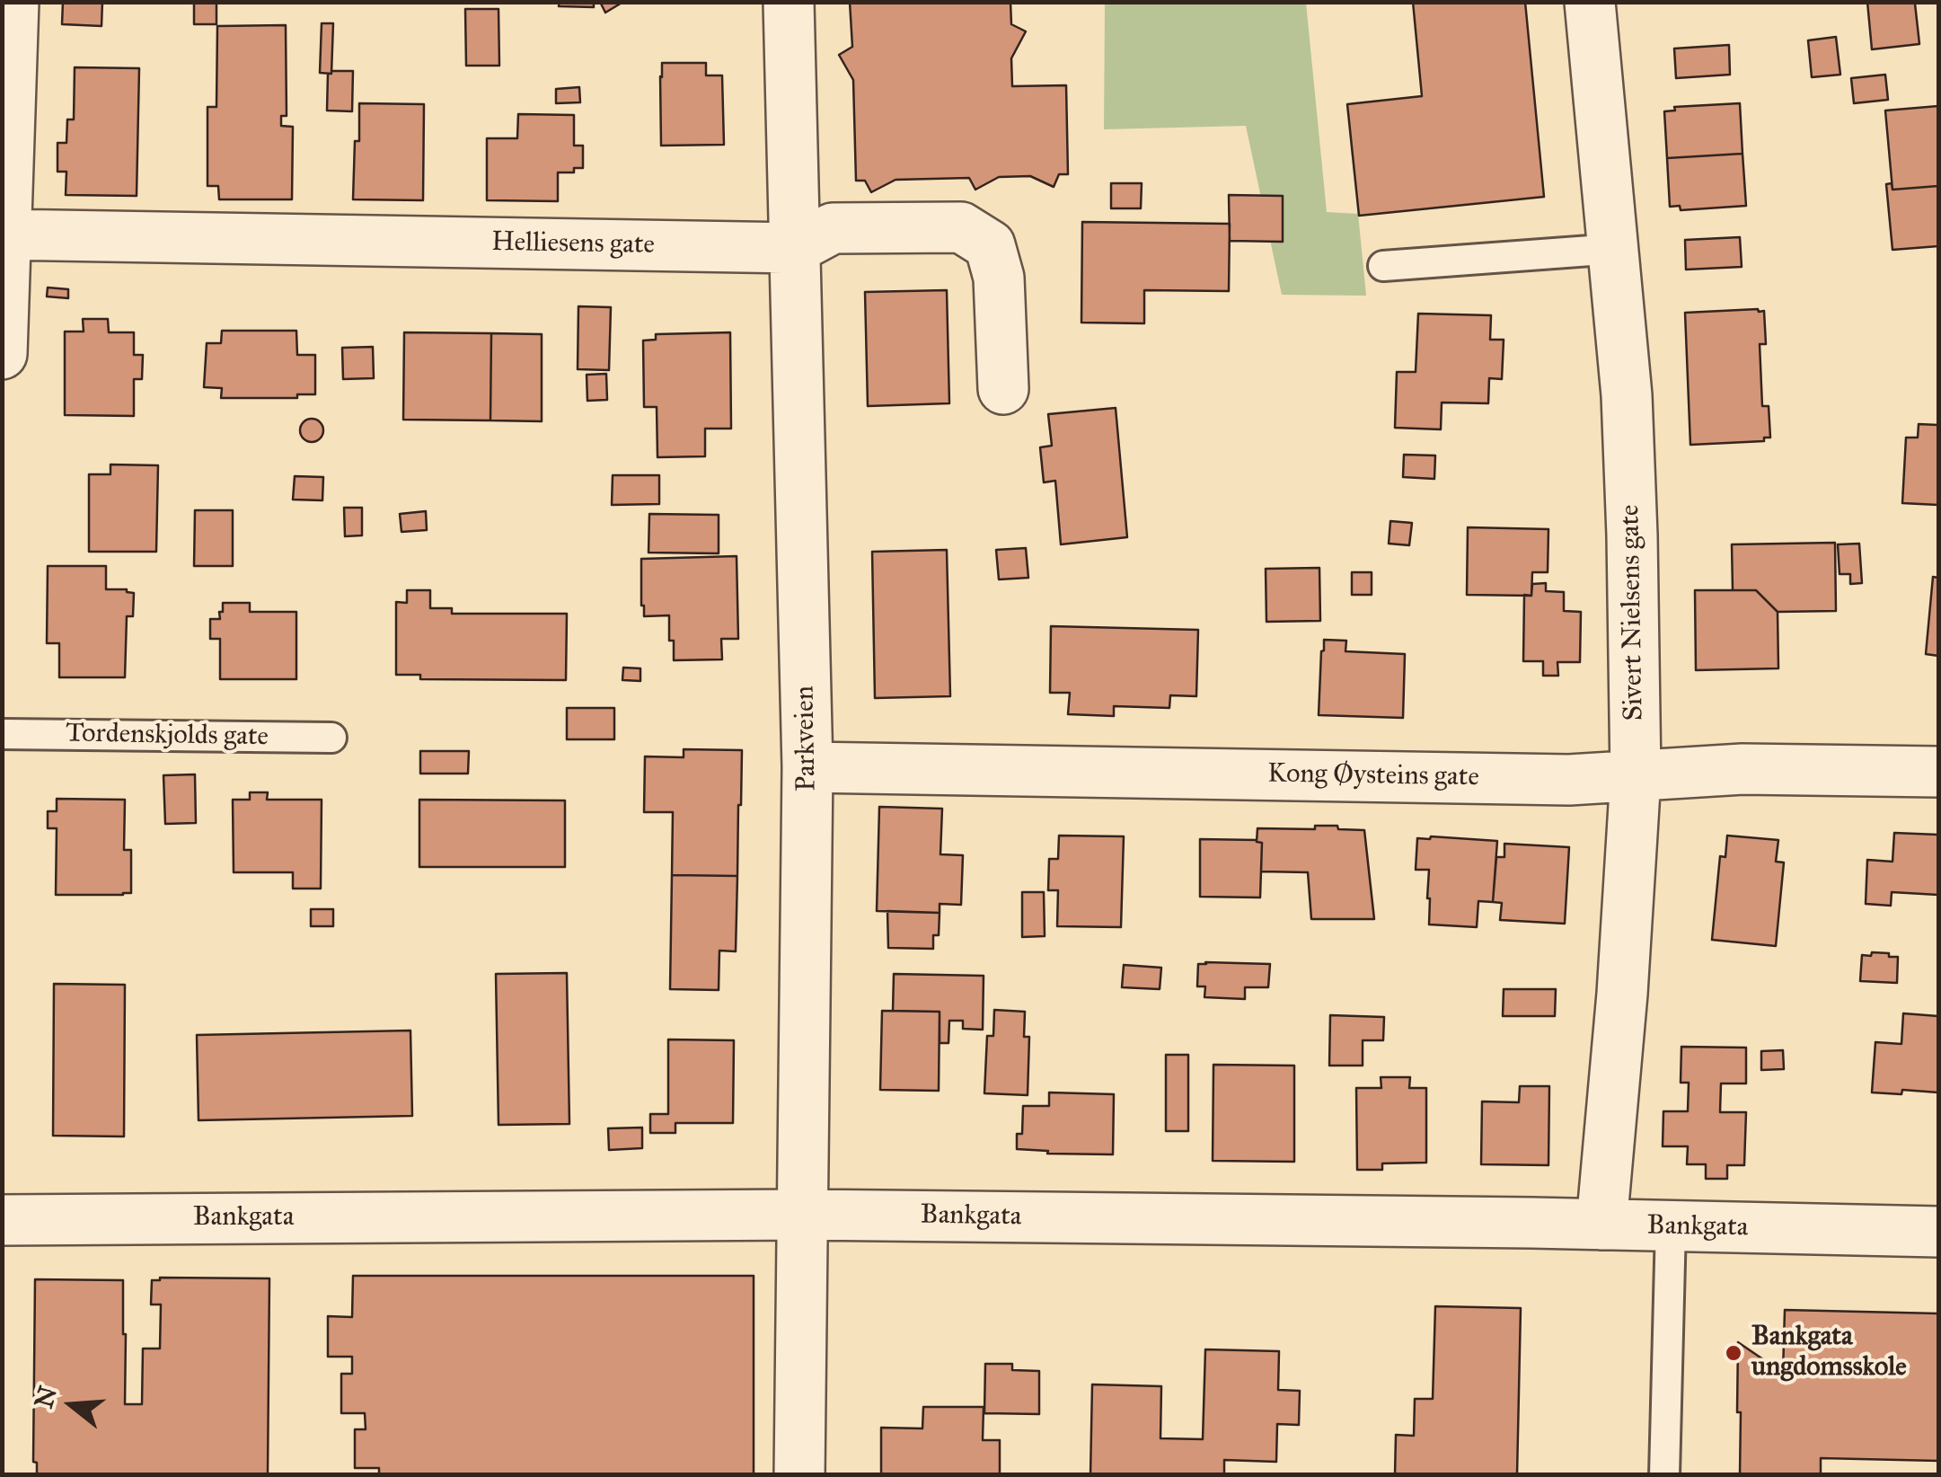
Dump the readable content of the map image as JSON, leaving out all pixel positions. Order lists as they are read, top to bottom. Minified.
{"streets":{"street":["Helliesens gate","Sivert Nielsens gate","Parkveien","Kong Øysteins gate","Bankgata"],"lane":["Tordenskjolds gate"]},"crossings":[["Helliesens gate","Parkveien"],["Sivert Nielsens gate","Kong Øysteins gate"],["Sivert Nielsens gate","Bankgata"],["Parkveien","Kong Øysteins gate"],["Parkveien","Bankgata"]],"places":["Bankgata ungdomsskole"],"north":"left"}
